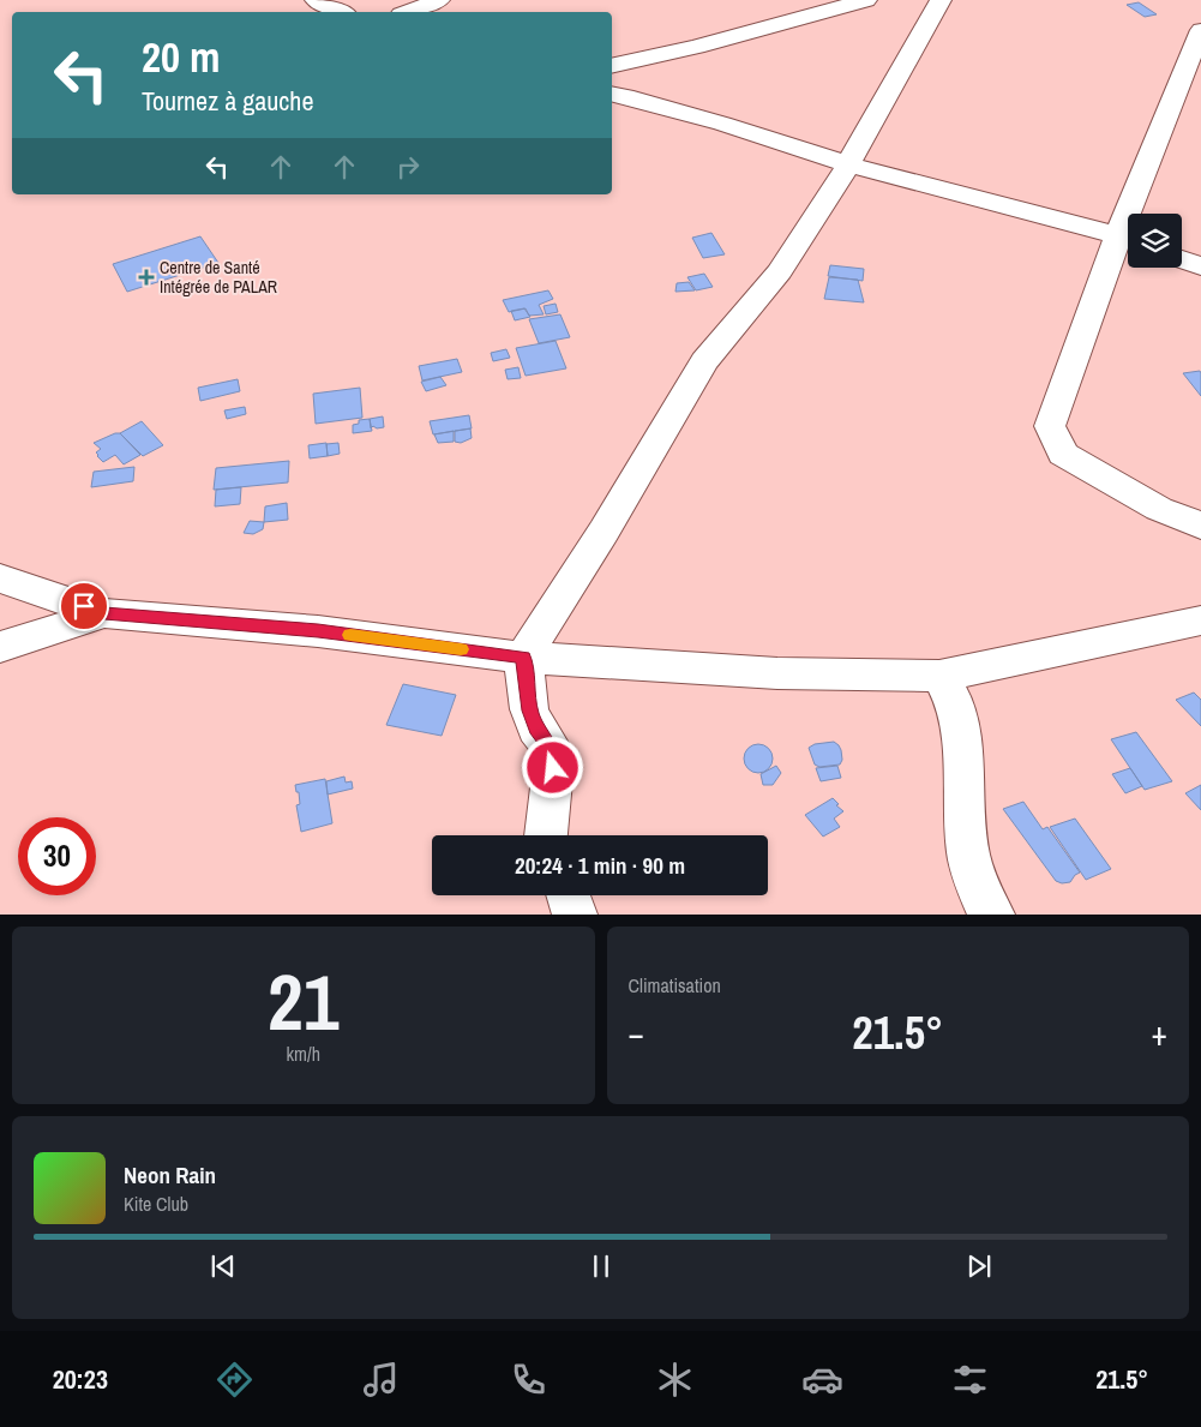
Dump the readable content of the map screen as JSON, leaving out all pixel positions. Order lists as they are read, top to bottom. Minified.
{"places":{"health":["Centre de Santé Intégrée de PALAR"]},"page":{"turn":["20 m","Tournez à gauche"],"limit":"30","trip":"20:24 · 1 min · 90 m","tile":[["21","km/h"],"Climatisation"],"heat":["−","21.5°","+"],"song":["Neon Rain","Kite Club"],"tabs":["20:23","21.5°"]}}
